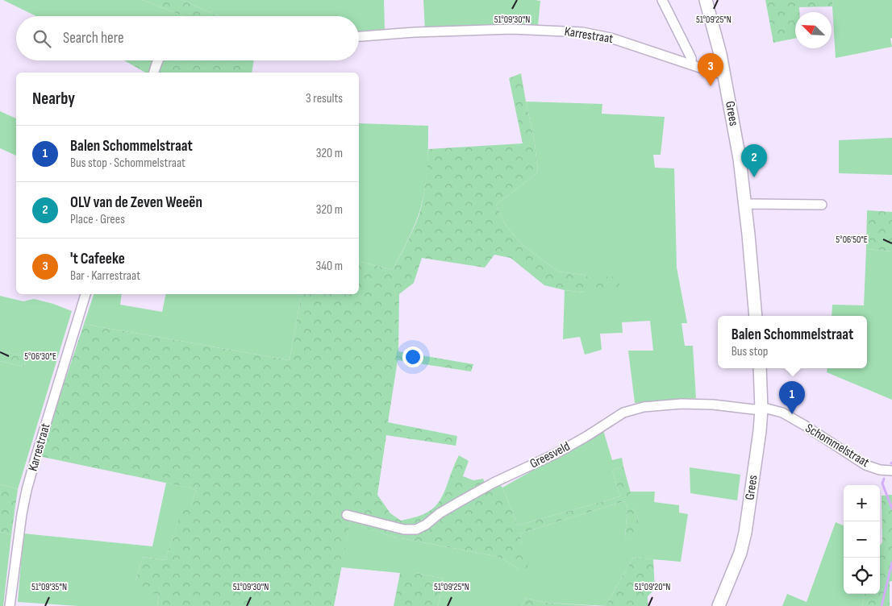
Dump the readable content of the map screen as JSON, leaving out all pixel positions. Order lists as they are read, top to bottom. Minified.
{"streets":{"street":["Karrestraat","Grees","Schommelstraat","Greesveld"]},"crossings":[["Karrestraat","Grees"],["Grees","Schommelstraat"],["Grees","Greesveld"],["Schommelstraat","Greesveld"]],"north":"top left","page":{"search":"Search here","pins":["3","2","1"],"heading":["Nearby","3 results"],"list":[{"mark":"1","name":"Balen Schommelstraat","note":"Bus stop · Schommelstraat","value":"320 m"},{"mark":"2","name":"OLV van de Zeven Weeën","note":"Place · Grees","value":"320 m"},{"mark":"3","name":"'t Cafeeke","note":"Bar · Karrestraat","value":"340 m"}],"popup":["Balen Schommelstraat","Bus stop"],"map_buttons":["+","−"]},"coordinates":["51°09'30\"N","51°09'25\"N","5°06'50\"E","5°06'30\"E","51°09'35\"N","51°09'20\"N"]}
